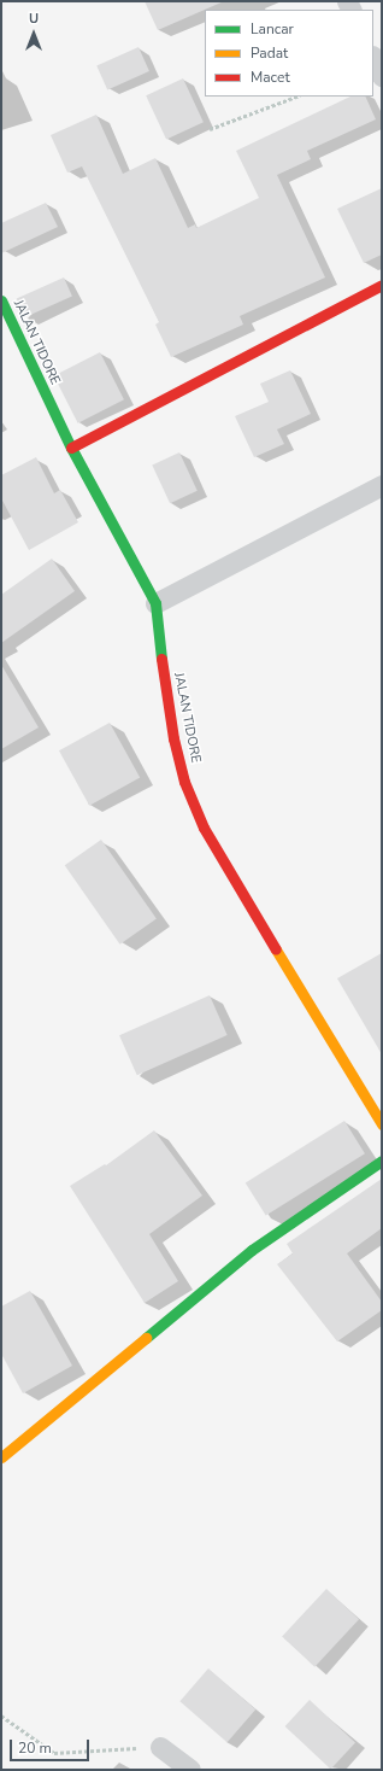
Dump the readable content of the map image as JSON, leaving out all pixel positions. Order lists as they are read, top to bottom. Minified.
{"streets":{"street":["JALAN TIDORE"]},"legend":["Lancar","Padat","Macet"],"scale_bar":"20 m","north":"top"}
